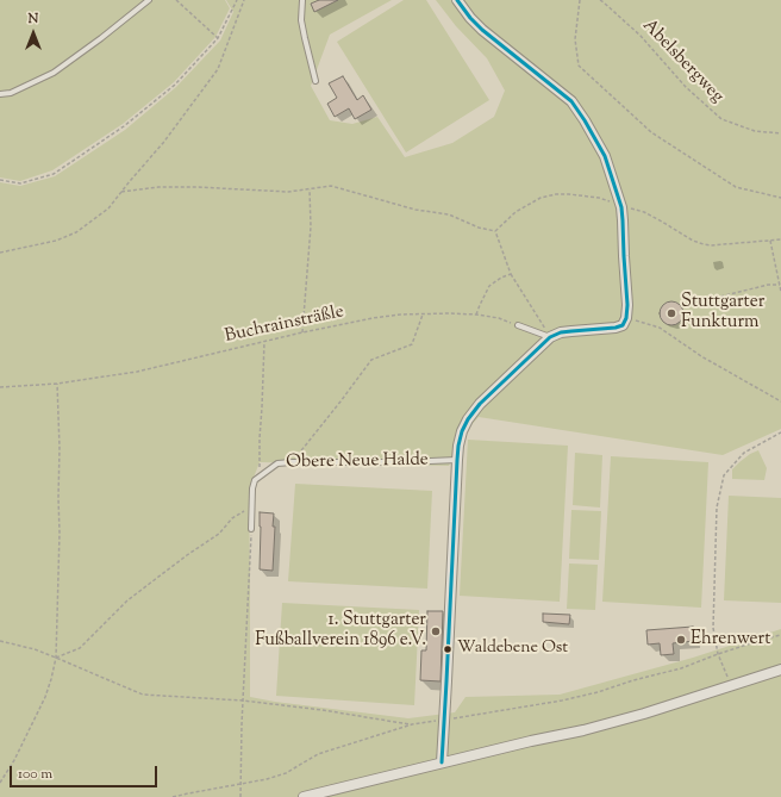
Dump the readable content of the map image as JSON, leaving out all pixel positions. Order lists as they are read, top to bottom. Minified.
{"streets":{"lane":["Obere Neue Halde"],"path":["Abelsbergweg","Buchrainsträßle"]},"places":["Stuttgarter Funkturm","1. Stuttgarter Fußballverein 1896 e.V.","Ehrenwert","Waldebene Ost"],"scale_bar":"100 m","north":"top"}
